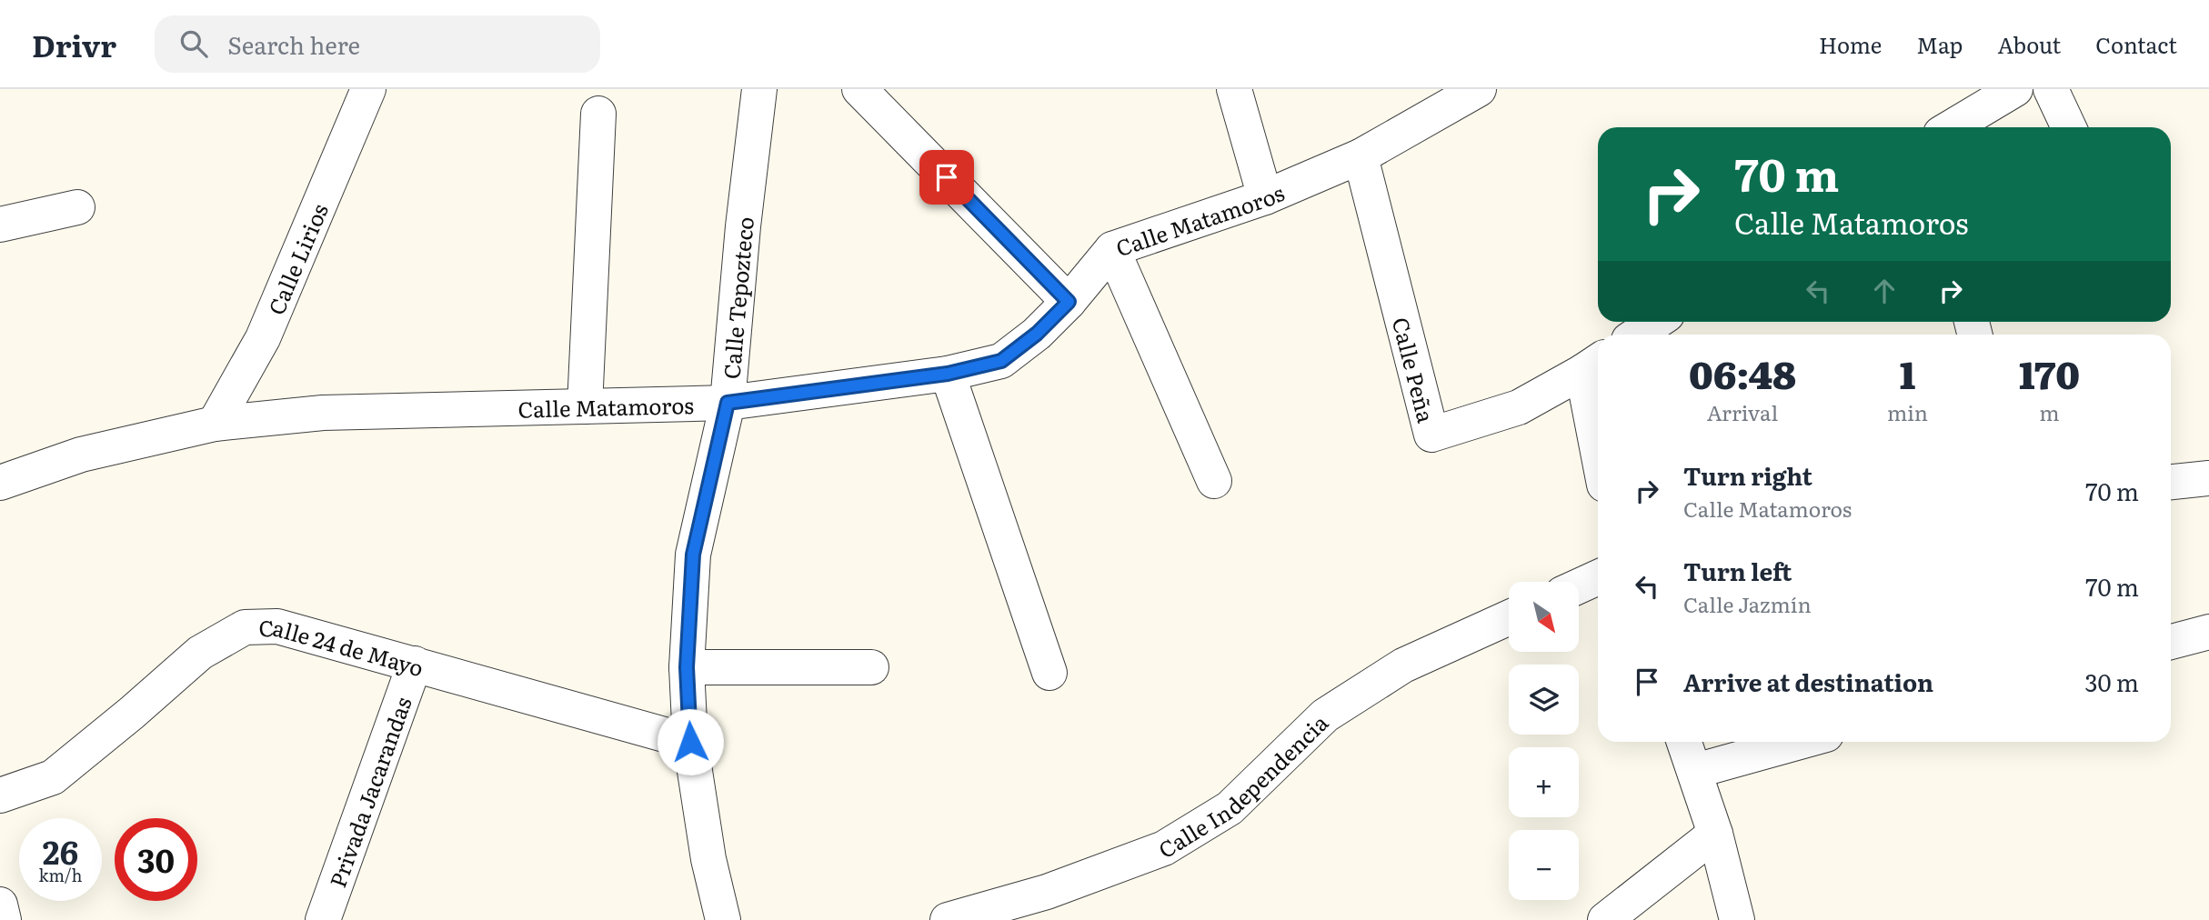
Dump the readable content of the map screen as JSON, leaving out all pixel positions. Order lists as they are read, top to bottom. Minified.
{"streets":{"street":["Calle Matamoros","Calle Lirios","Calle Tepozteco","Calle Peña","Calle 24 de Mayo","Calle Independencia","Privada Jacarandas"]},"crossings":[["Calle Matamoros","Calle Lirios"],["Calle Matamoros","Calle Tepozteco"],["Calle Matamoros","Calle Peña"],["Calle Tepozteco","Calle 24 de Mayo"],["Calle 24 de Mayo","Privada Jacarandas"]],"north":"bottom right","page":{"header":"Drivr","search":"Search here","nav":["Home","Map","About","Contact"],"turn":["70 m","Calle Matamoros"],"eta":["06:48","Arrival","1","min","170","m"],"list":[{"name":"Turn right","note":"Calle Matamoros","value":"70 m"},{"name":"Turn left","note":"Calle Jazmín","value":"70 m"},{"name":"Arrive at destination","value":"30 m"}],"map_buttons":["+","−"],"speed":"26 km/h","limit":"30"}}
